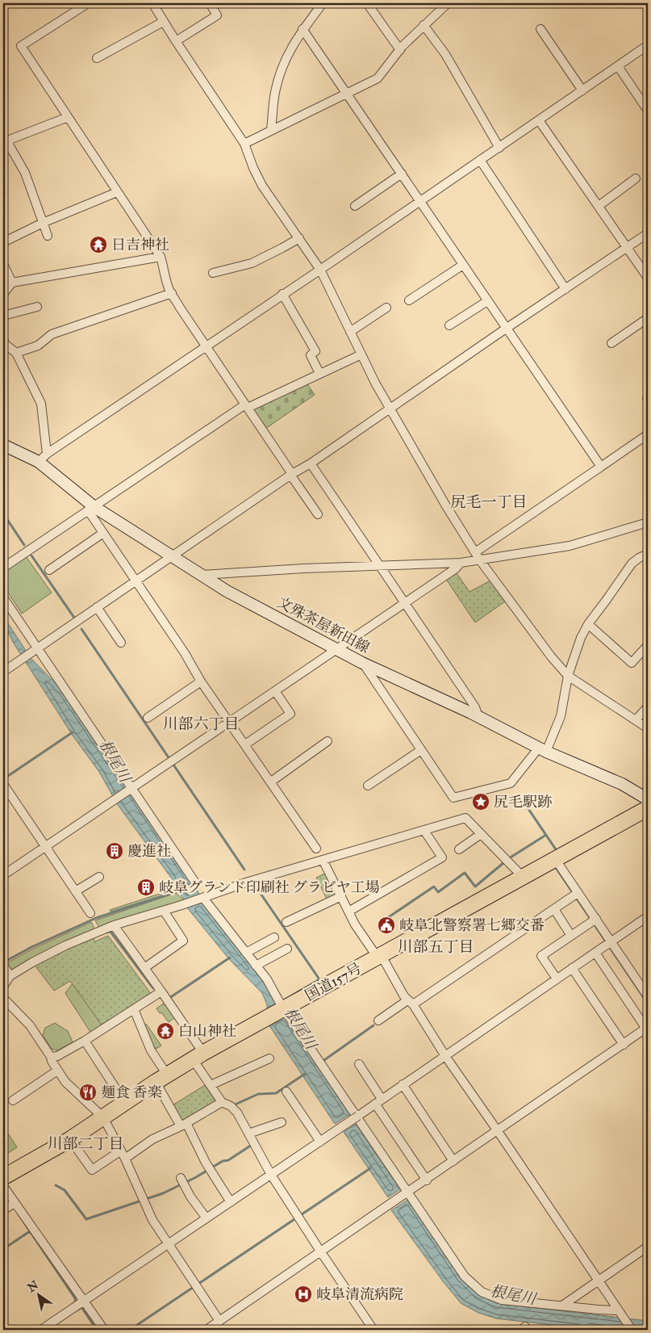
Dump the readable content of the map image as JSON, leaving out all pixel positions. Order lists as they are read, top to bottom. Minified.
{"streets":{"highway":["国道157号"],"main road":["文殊茶屋新田線"]},"districts":["尻毛一丁目","川部六丁目","川部五丁目","川部二丁目"],"water":["根尾川"],"places":{"temple":["日吉神社","白山神社"],"place":["尻毛駅跡"],"building":["慶進社","岐阜グランド印刷社 グラビヤ工場"],"public building":["岐阜北警察署七郷交番"],"restaurant":["麺食 香楽"],"hospital":["岐阜清流病院"]},"north":"top left"}
